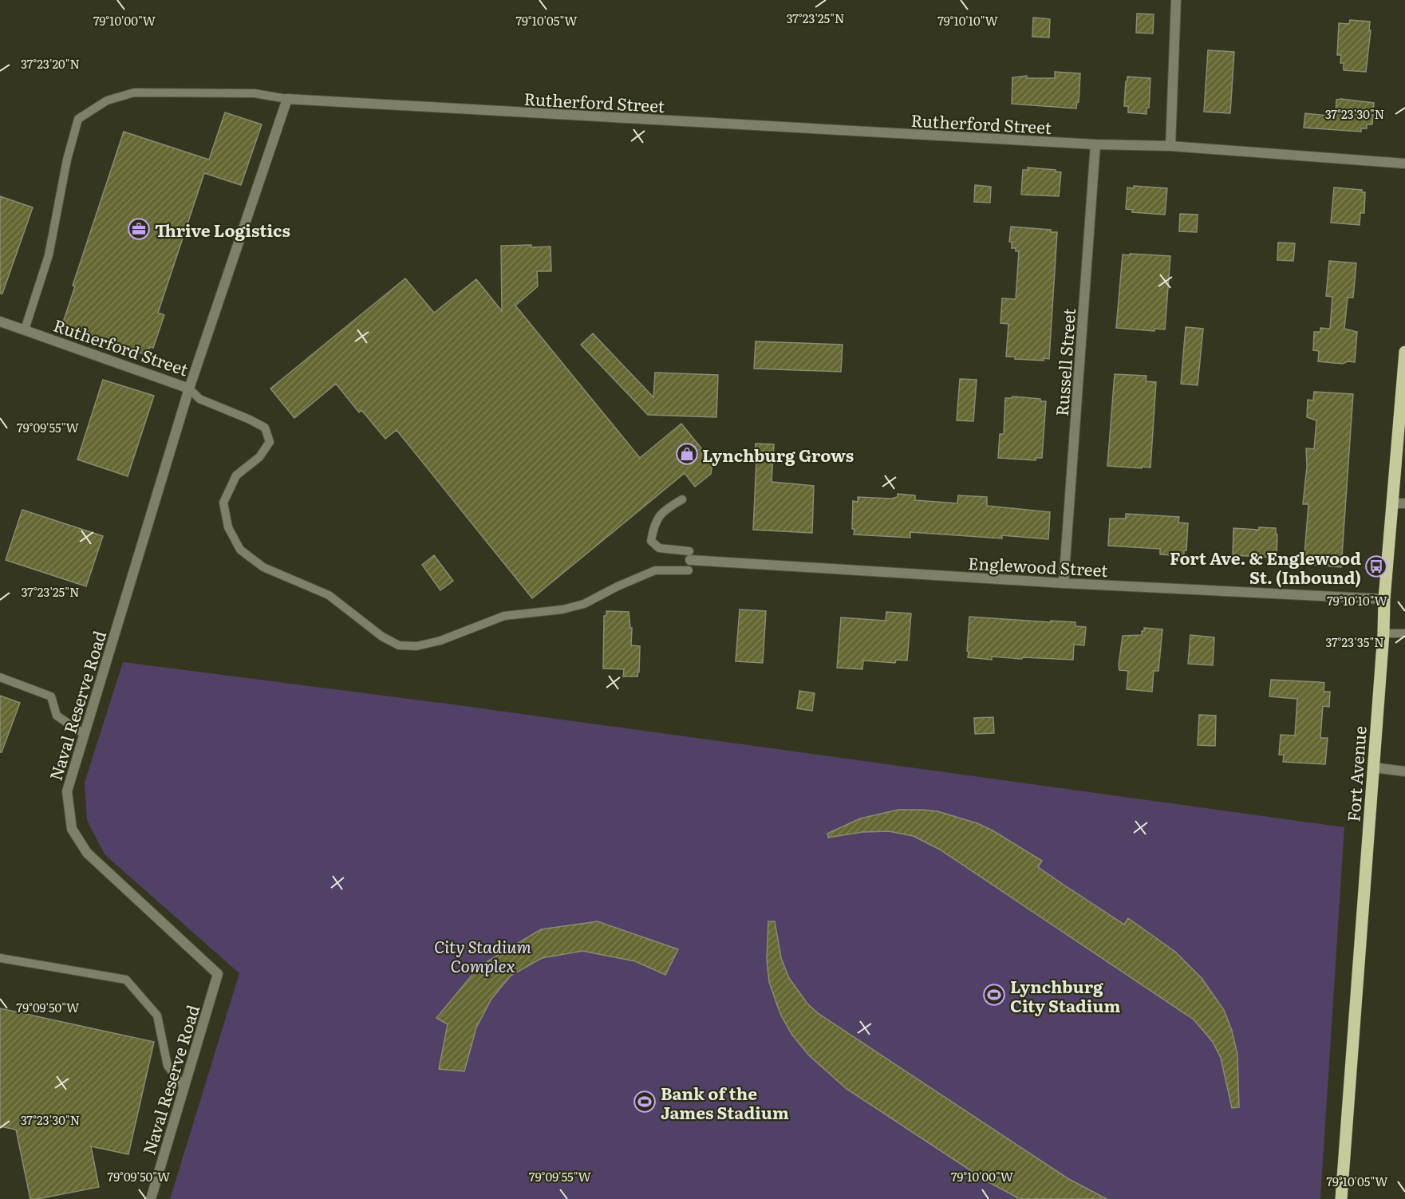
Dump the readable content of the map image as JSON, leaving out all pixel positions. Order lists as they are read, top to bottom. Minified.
{"streets":{"main road":["Fort Avenue"],"street":["Rutherford Street","Russell Street","Englewood Street","Naval Reserve Road"]},"crossings":[["Rutherford Street","Russell Street"],["Rutherford Street","Naval Reserve Road"],["Russell Street","Englewood Street"],["Englewood Street","Fort Avenue"]],"parks":["City Stadium Complex"],"places":{"office":["Thrive Logistics"],"shop":["Lynchburg Grows"],"bus stop":["Fort Ave. & Englewood St. (Inbound)"],"sports":["Lynchburg City Stadium","Bank of the James Stadium"]},"coordinates":["37°23'25\"N","79°10'00\"W","79°10'05\"W","79°10'10\"W","37°23'20\"N","37°23'30\"N","79°09'55\"W","37°23'35\"N","79°09'50\"W"]}
